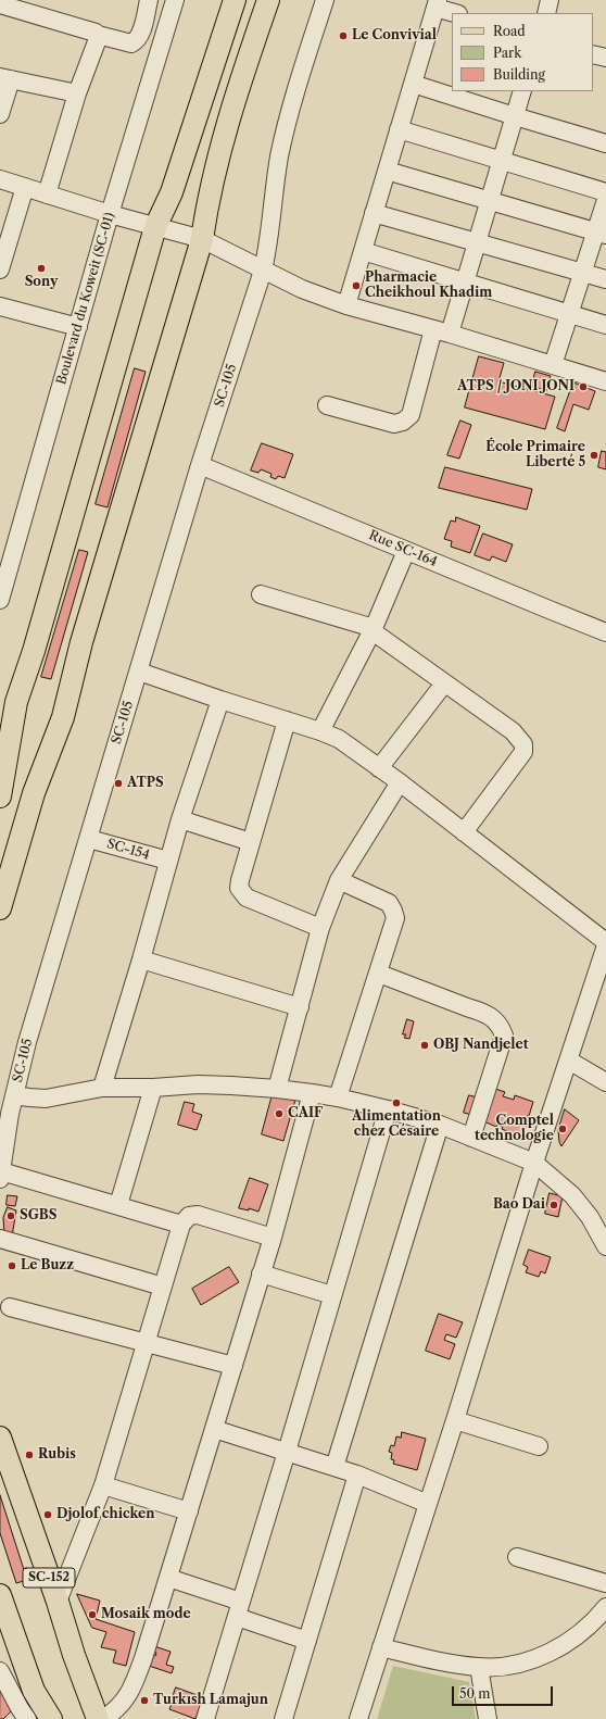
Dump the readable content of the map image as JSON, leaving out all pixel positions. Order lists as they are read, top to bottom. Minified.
{"streets":{"main road":["SC-152"],"street":["Boulevard du Koweit (SC-01)","SC-105","Rue SC-164","SC-154"]},"crossings":[["SC-105","Rue SC-164"],["SC-105","SC-154"]],"places":["Le Convivial","Sony","Pharmacie Cheikhoul Khadim","ATPS / JONI JONI","École Primaire Liberté 5","ATPS","OBJ Nandjelet","Alimentation chez Césaire","CAIF","Comptel technologie","Bao Dai","SGBS","Le Buzz","Rubis","Djolof chicken","Mosaik mode","Turkısh Lamajun"],"legend":["Road","Park","Building"],"scale_bar":"50 m"}
